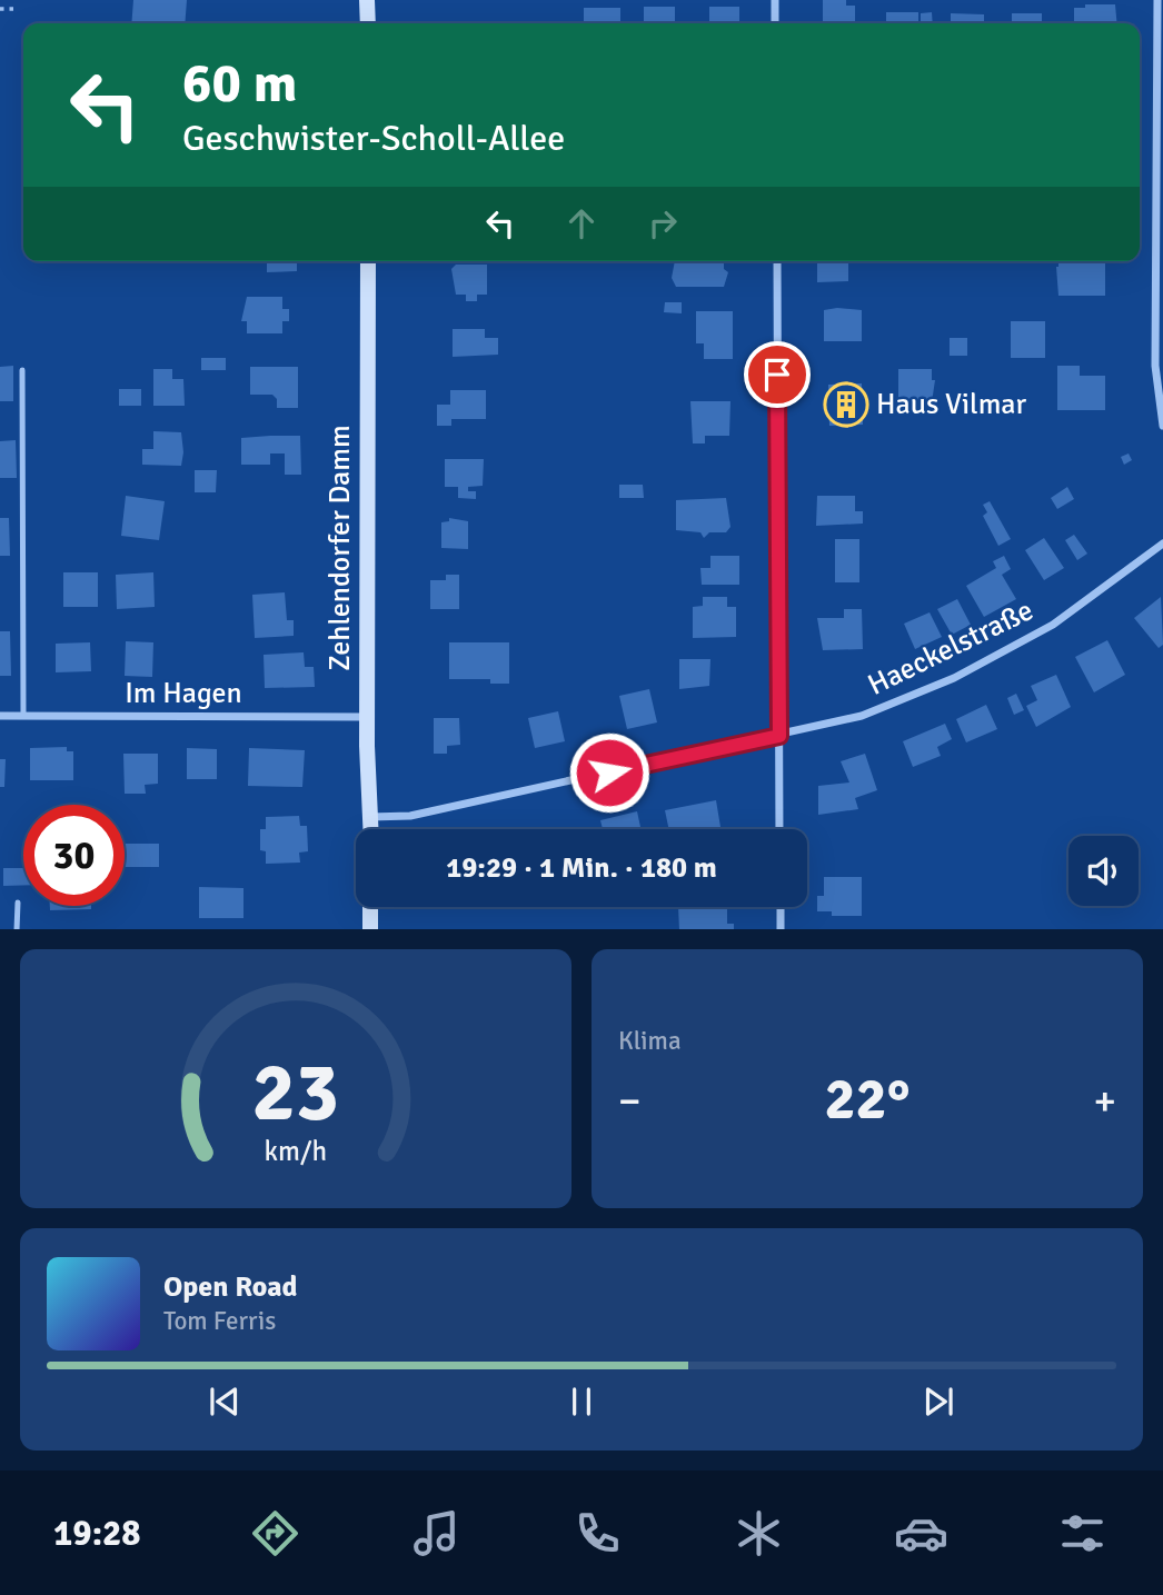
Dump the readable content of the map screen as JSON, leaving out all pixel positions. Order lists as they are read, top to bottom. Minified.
{"streets":{"main road":["Zehlendorfer Damm"],"street":["Haeckelstraße","Im Hagen"]},"crossings":[["Zehlendorfer Damm","Haeckelstraße"],["Zehlendorfer Damm","Im Hagen"]],"places":{"building":["Haus Vilmar"]},"page":{"turn":["60 m","Geschwister-Scholl-Allee"],"limit":"30","trip":"19:29 · 1 Min. · 180 m","tile":"Klima","heat":["−","22°","+"],"song":["Open Road","Tom Ferris"],"tabs":"19:28","gauge":["23","km/h"]}}
